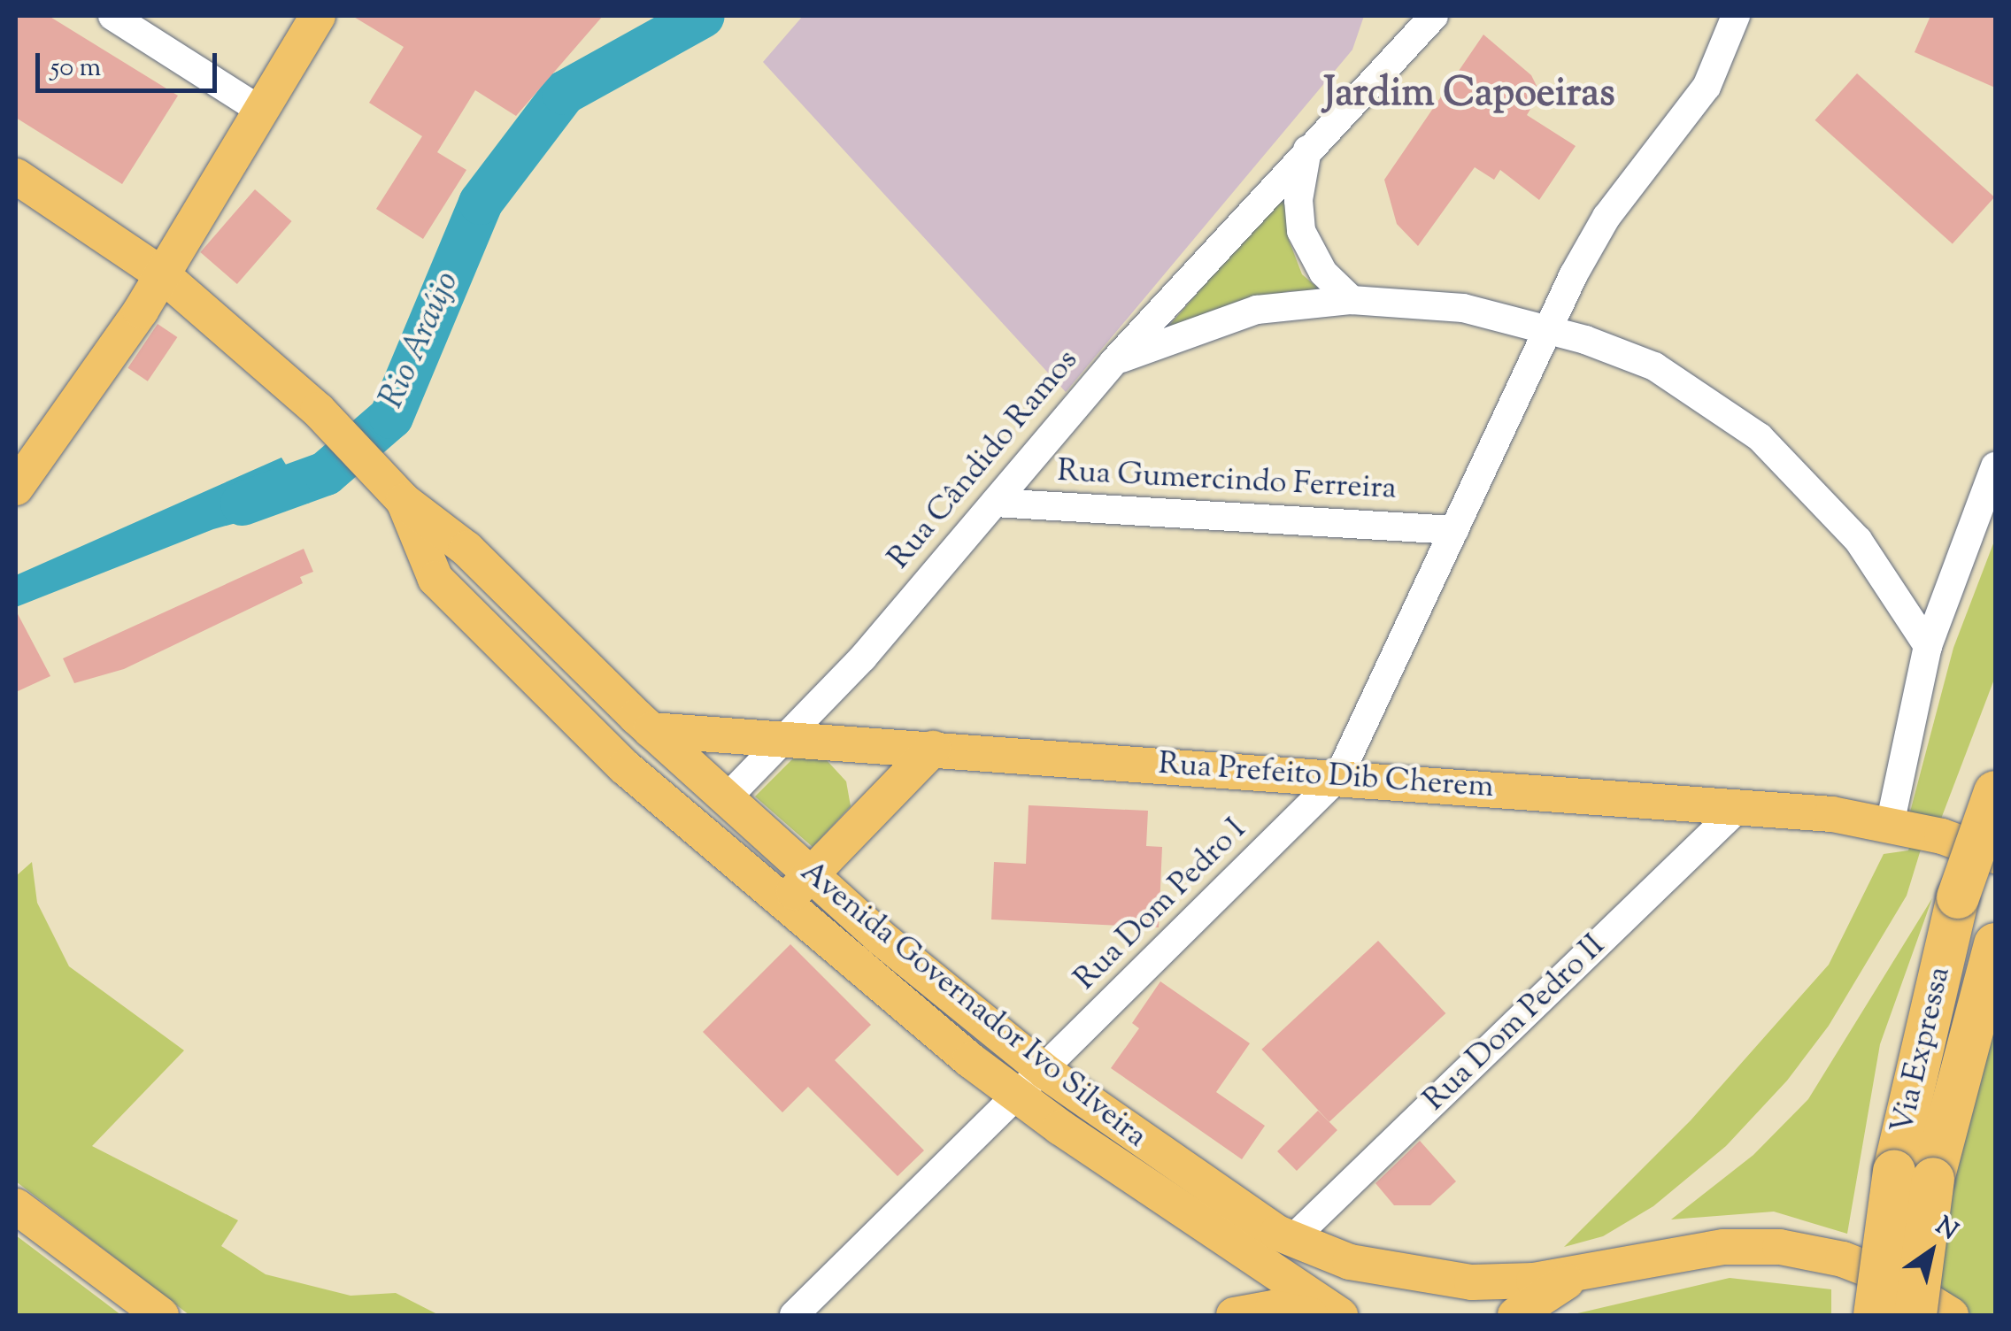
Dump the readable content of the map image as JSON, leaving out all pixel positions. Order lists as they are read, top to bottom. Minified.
{"streets":{"highway":["Via Expressa"],"main road":["Rua Prefeito Dib Cherem","Avenida Governador Ivo Silveira"],"street":["Rua Cândido Ramos","Rua Gumercindo Ferreira","Rua Dom Pedro I","Rua Dom Pedro II"]},"crossings":[["Rua Cândido Ramos","Rua Gumercindo Ferreira"],["Rua Cândido Ramos","Rua Prefeito Dib Cherem"],["Rua Cândido Ramos","Rua Dom Pedro I"],["Rua Cândido Ramos","Avenida Governador Ivo Silveira"],["Rua Gumercindo Ferreira","Rua Dom Pedro I"],["Rua Prefeito Dib Cherem","Rua Dom Pedro I"],["Rua Prefeito Dib Cherem","Avenida Governador Ivo Silveira"],["Rua Prefeito Dib Cherem","Rua Dom Pedro II"],["Rua Dom Pedro I","Avenida Governador Ivo Silveira"],["Avenida Governador Ivo Silveira","Rua Dom Pedro II"]],"districts":["Jardim Capoeiras"],"water":["Rio Araújo"],"scale_bar":"50 m","north":"top right"}
